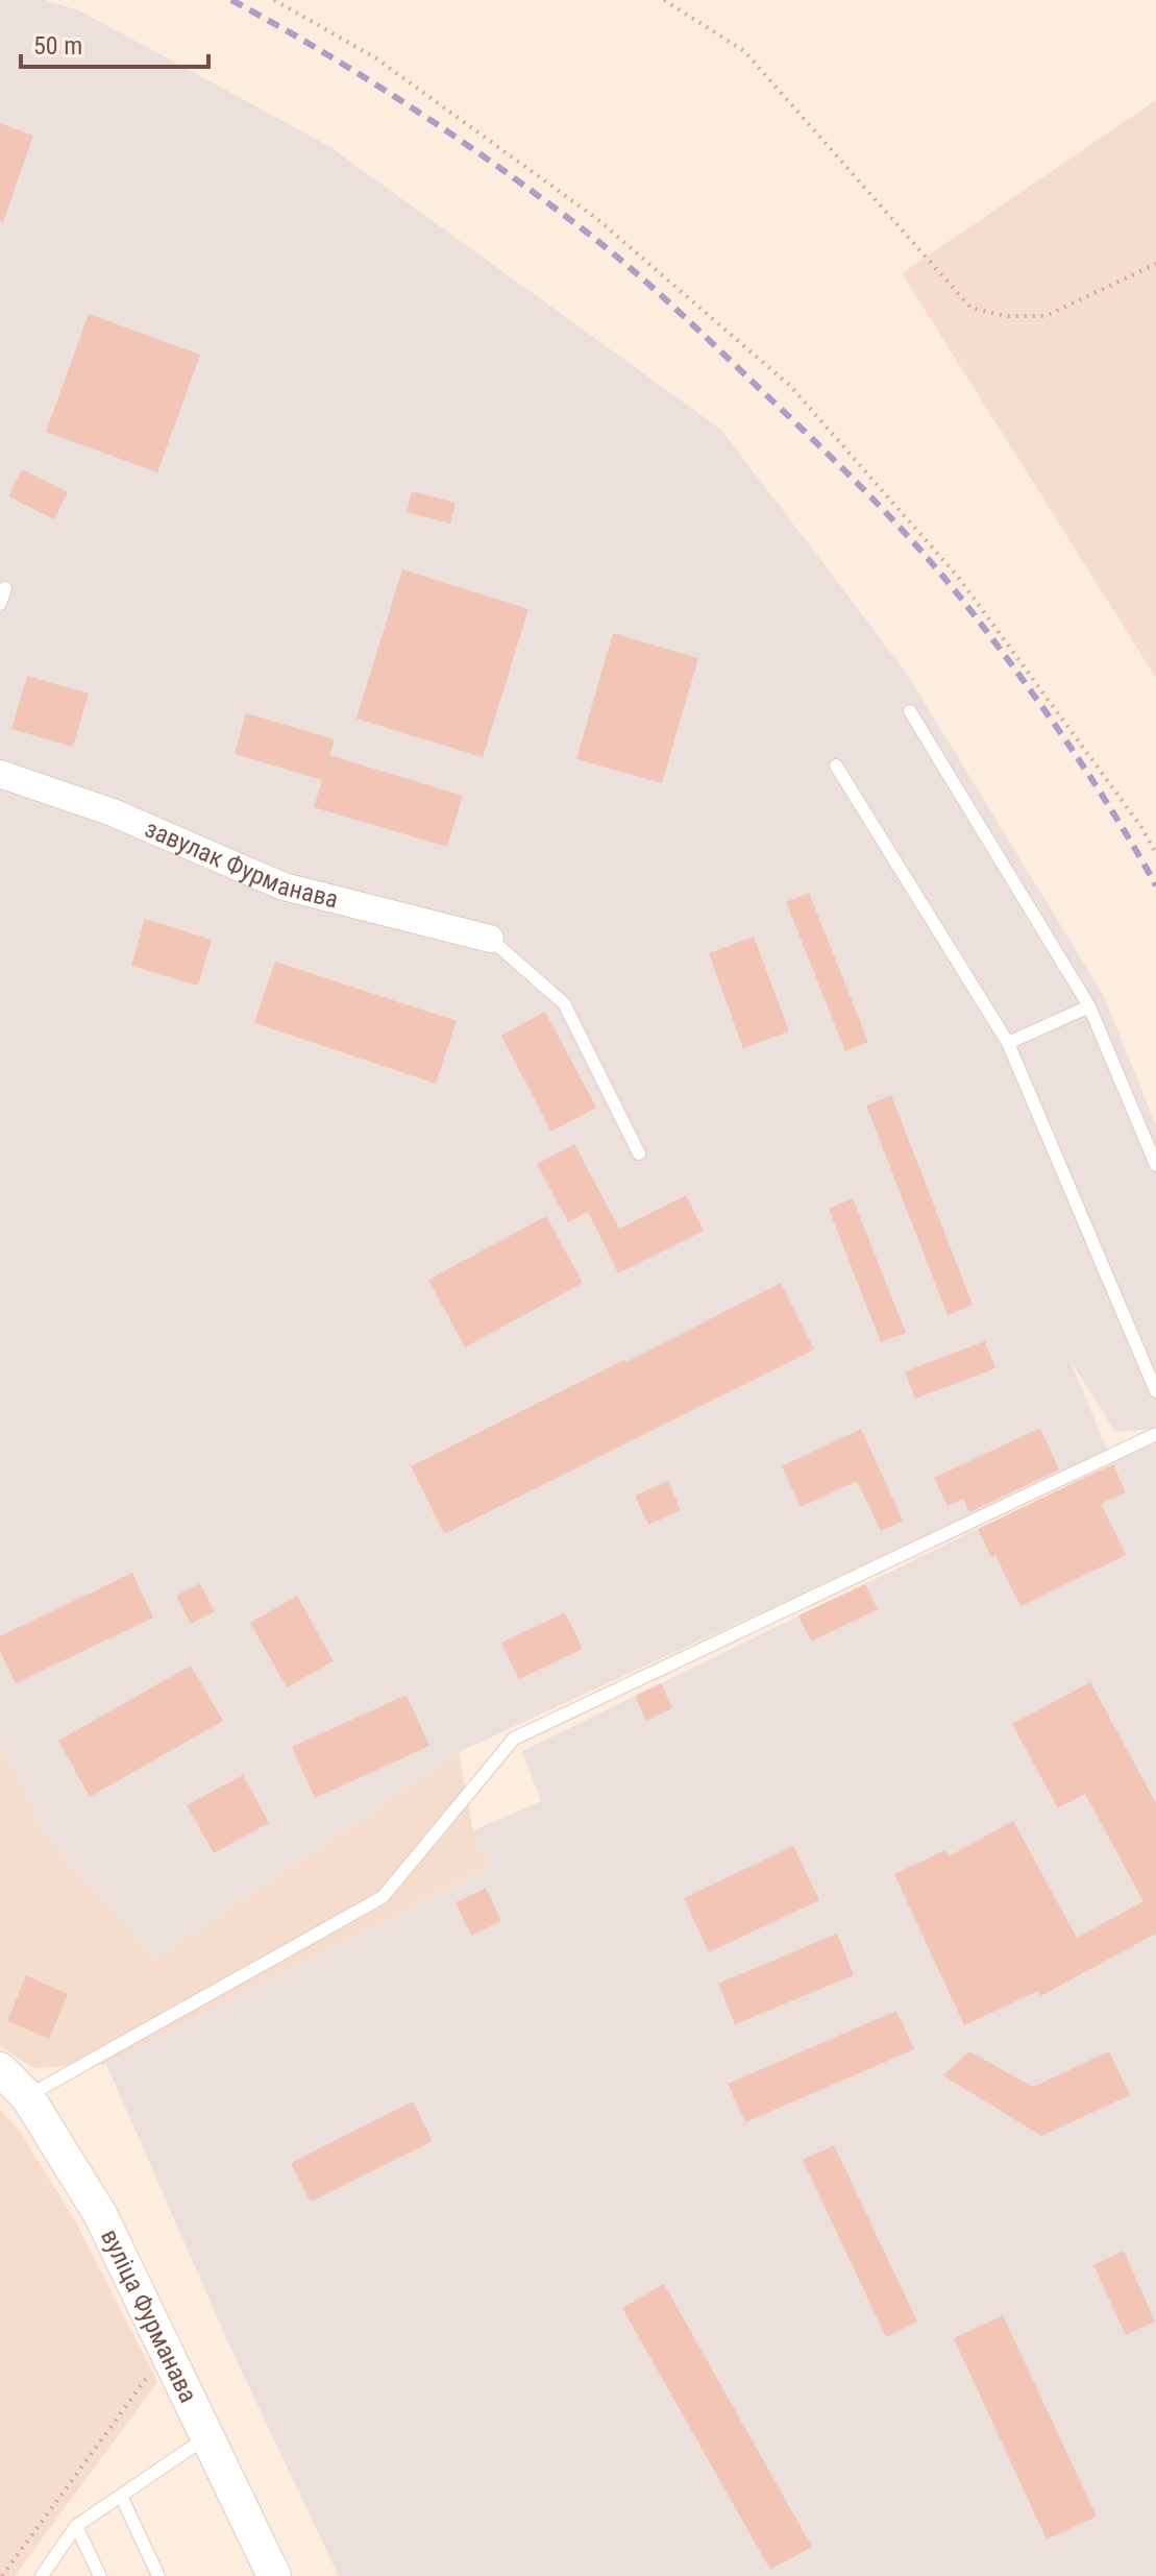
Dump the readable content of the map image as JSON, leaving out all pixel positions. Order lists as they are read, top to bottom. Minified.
{"streets":{"street":["завулак Фурманава","вуліца Фурманава"]},"scale_bar":"50 m"}
